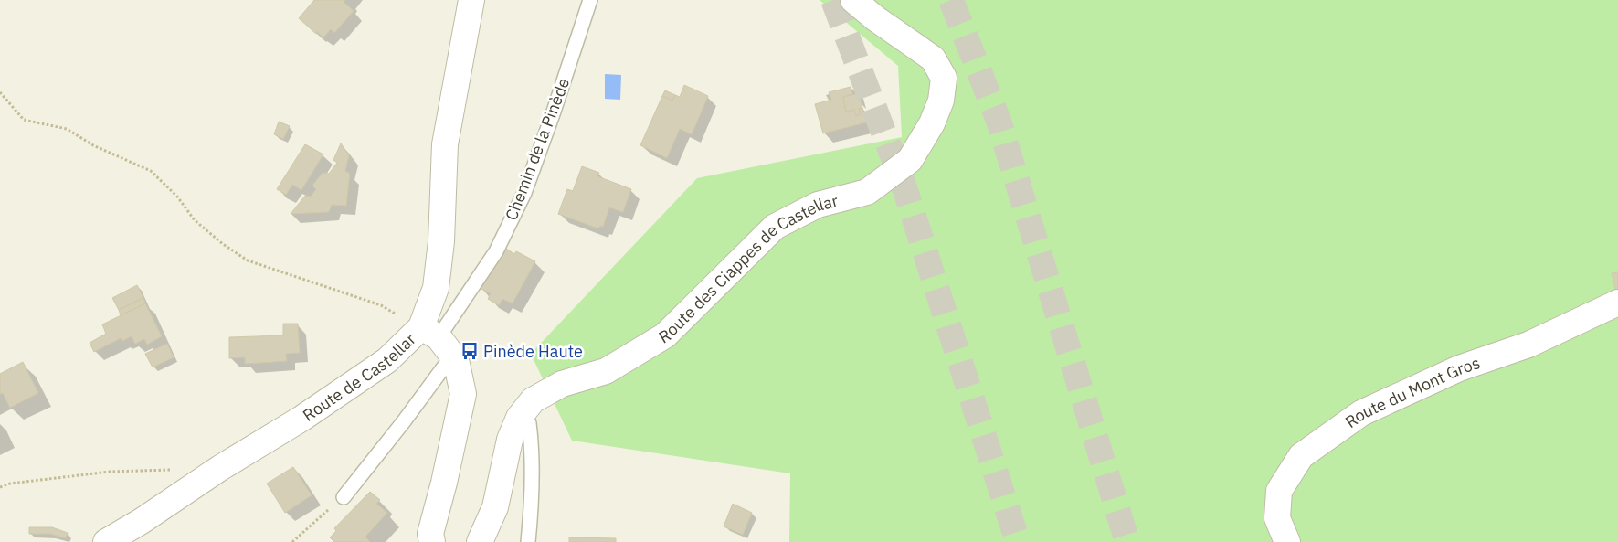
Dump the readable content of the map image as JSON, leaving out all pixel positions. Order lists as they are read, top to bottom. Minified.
{"streets":{"street":["Route des Ciappes de Castellar","Route de Castellar","Route du Mont Gros"],"lane":["Chemin de la Pinède"]},"crossings":[["Chemin de la Pinède","Route de Castellar"]],"places":{"bus stop":["Pinède Haute"]}}
